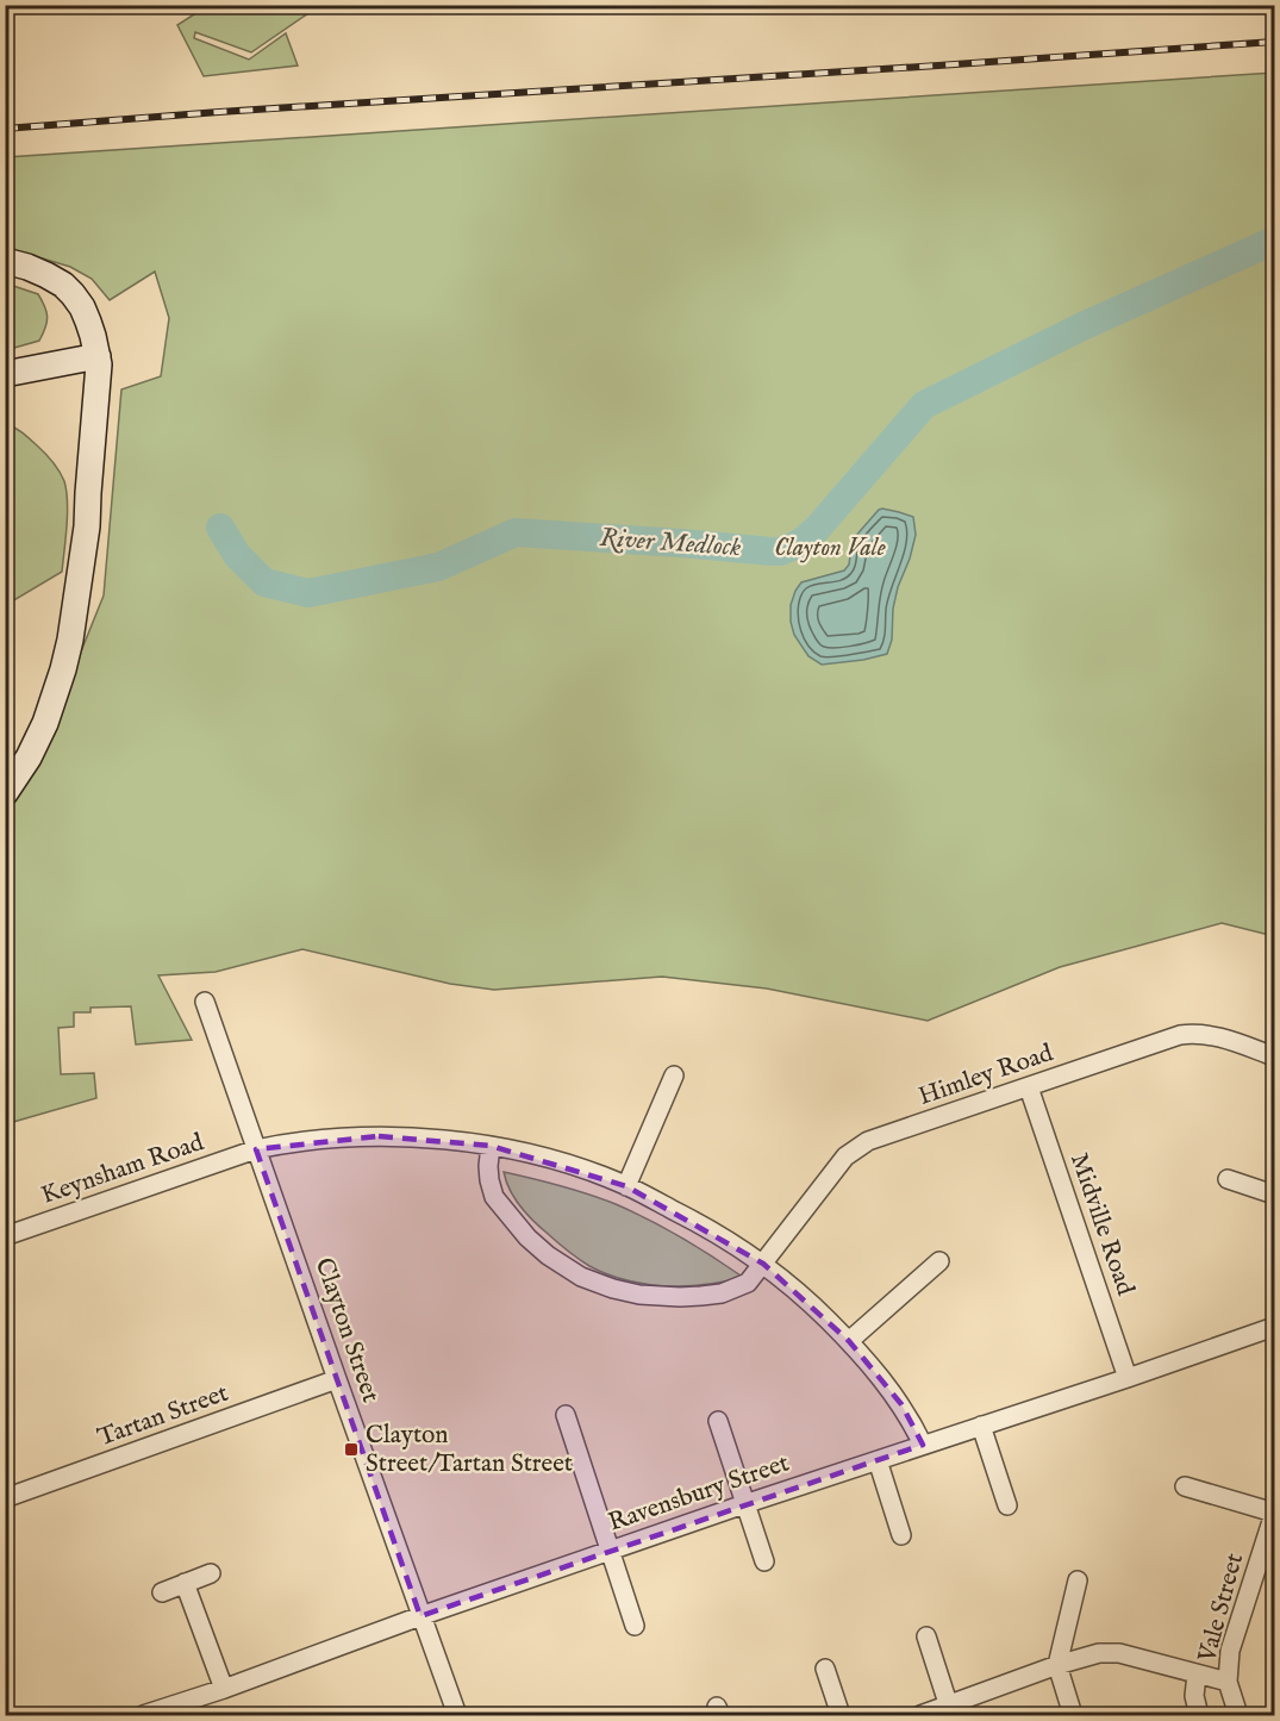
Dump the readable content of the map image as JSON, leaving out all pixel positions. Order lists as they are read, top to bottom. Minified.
{"streets":{"street":["Himley Road","Keynsham Road","Midville Road","Clayton Street","Tartan Street","Ravensbury Street","Vale Street"]},"crossings":[["Himley Road","Keynsham Road"],["Himley Road","Midville Road"],["Keynsham Road","Clayton Street"],["Keynsham Road","Ravensbury Street"],["Midville Road","Ravensbury Street"],["Clayton Street","Tartan Street"],["Clayton Street","Ravensbury Street"]],"water":["River Medlock"],"parks":["Clayton Vale"],"places":{"transit":["Clayton Street/Tartan Street"]}}
